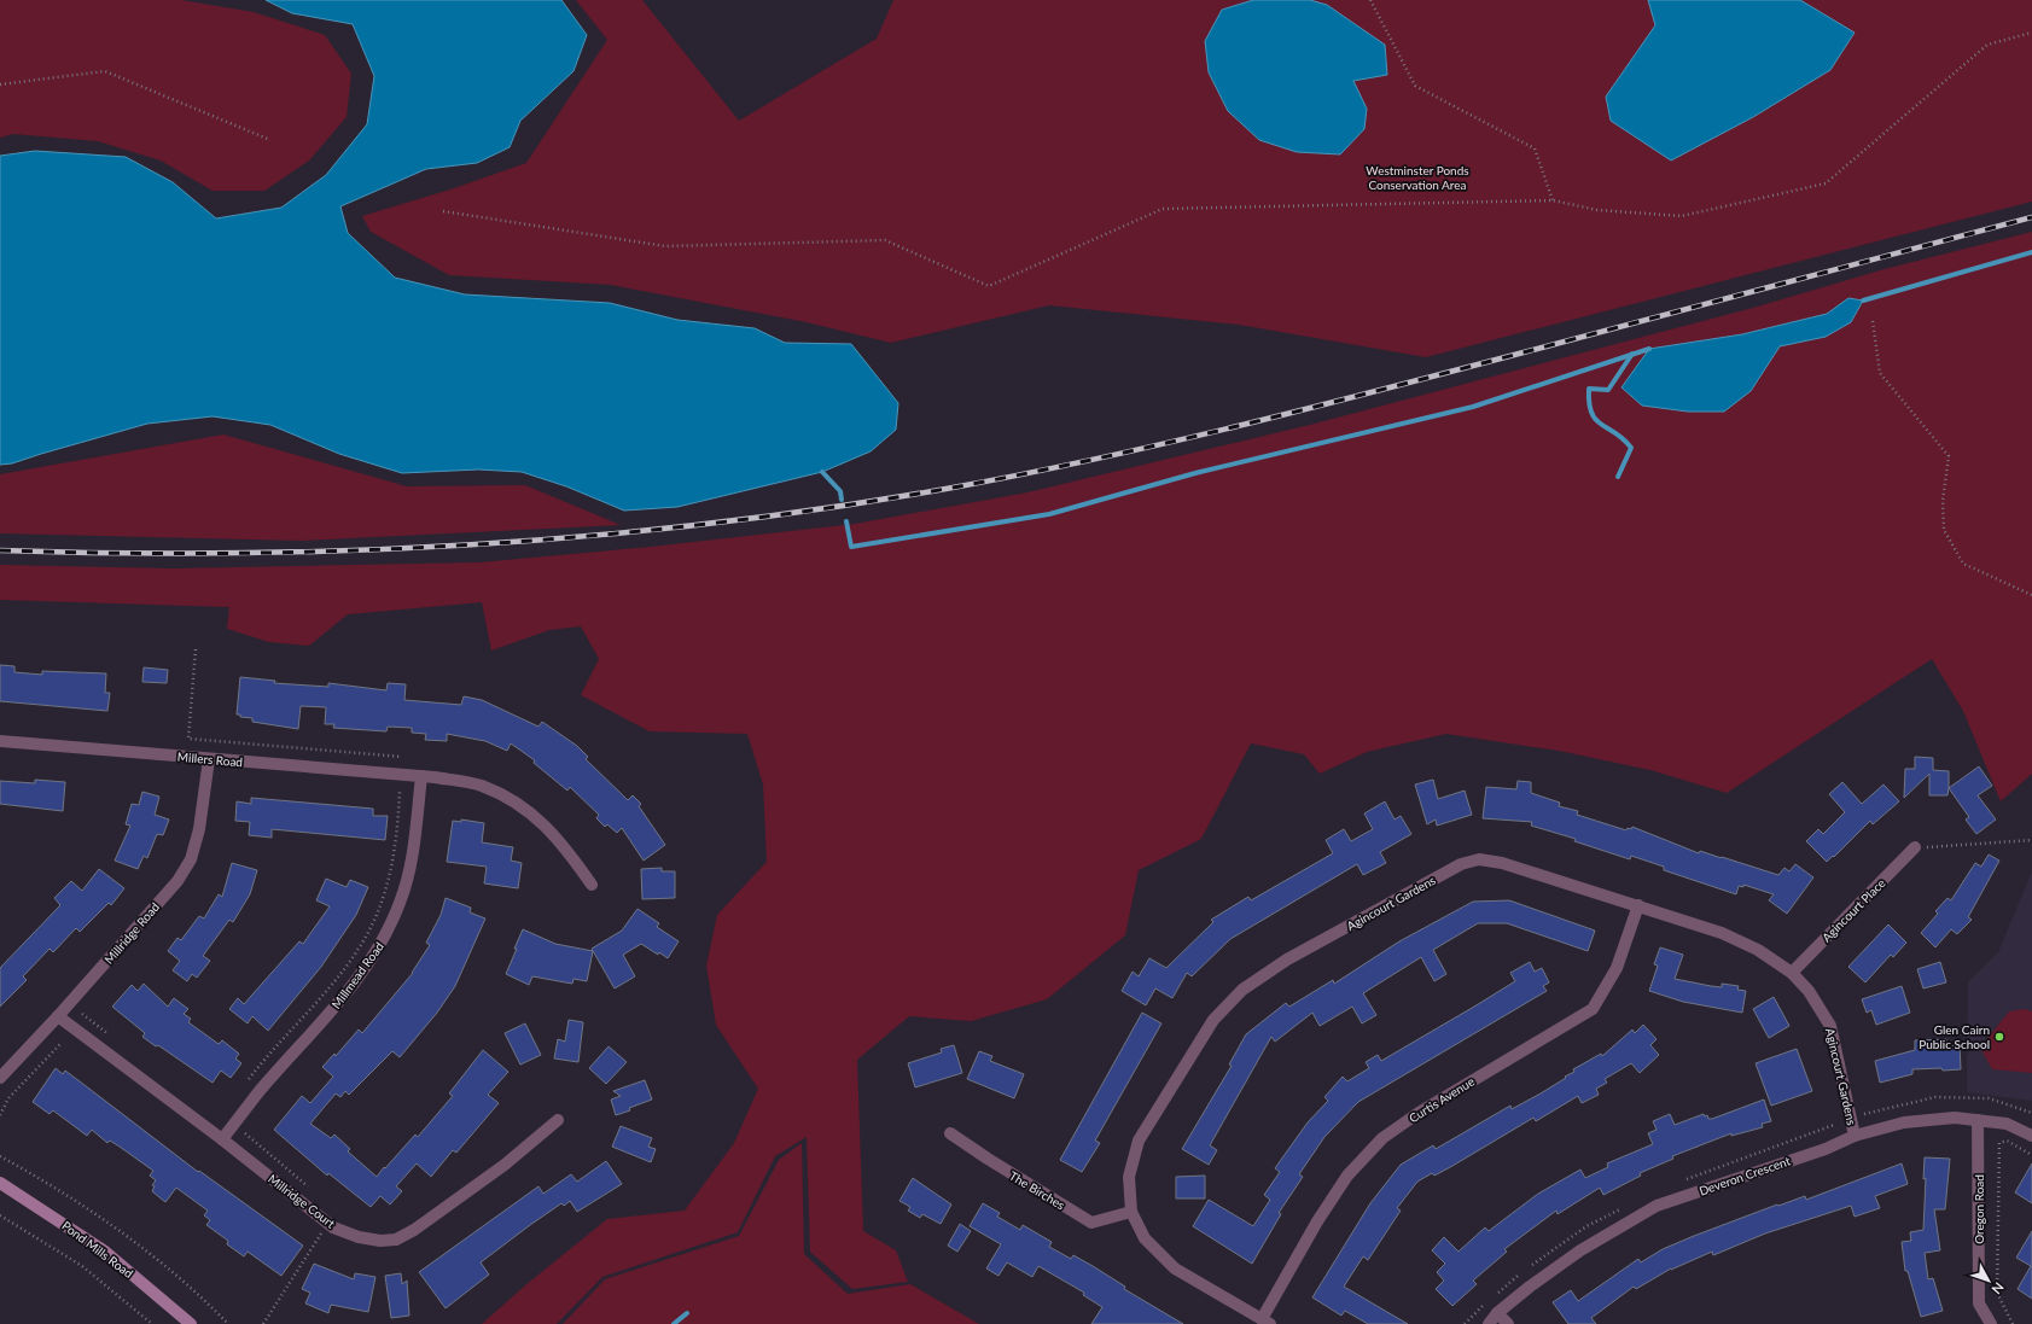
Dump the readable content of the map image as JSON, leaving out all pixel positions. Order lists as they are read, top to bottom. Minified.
{"streets":{"main road":["Pond Mills Road"],"street":["Millers Road","Agincourt Gardens","Agincourt Place","Millridge Road","Millmead Road","Curtis Avenue","Deveron Crescent","The Birches","Millridge Court","Oregon Road"]},"crossings":[["Millers Road","Millridge Road"],["Millers Road","Millmead Road"],["Agincourt Gardens","Agincourt Place"],["Agincourt Gardens","Curtis Avenue"],["Agincourt Gardens","Deveron Crescent"],["Agincourt Gardens","The Birches"],["Millridge Road","Millridge Court"],["Millmead Road","Millridge Court"],["Deveron Crescent","Oregon Road"]],"parks":["Westminster Ponds Conservation Area"],"places":["Glen Cairn Public School"],"north":"bottom right"}
